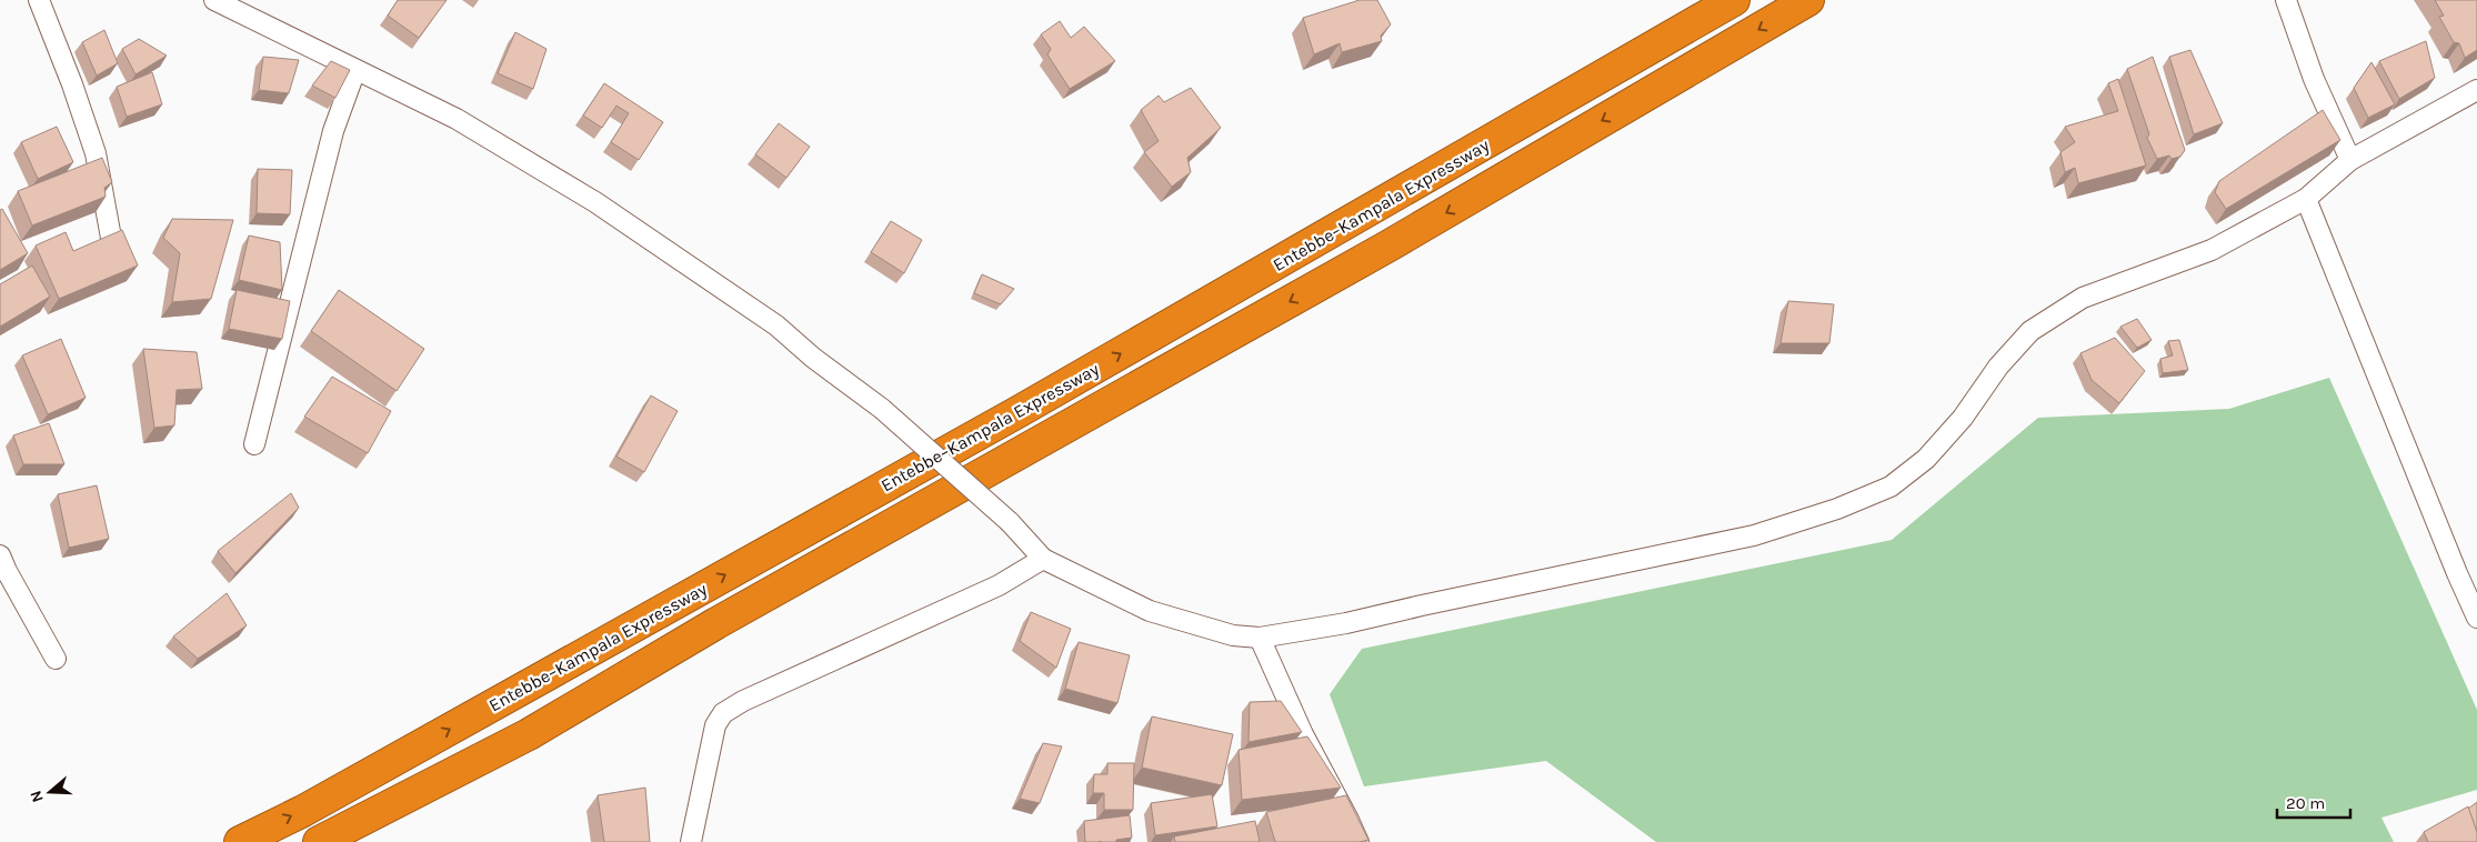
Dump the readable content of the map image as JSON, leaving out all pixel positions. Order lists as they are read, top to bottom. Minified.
{"streets":{"highway":["Entebbe–Kampala Expressway"]},"scale_bar":"20 m","north":"left"}
